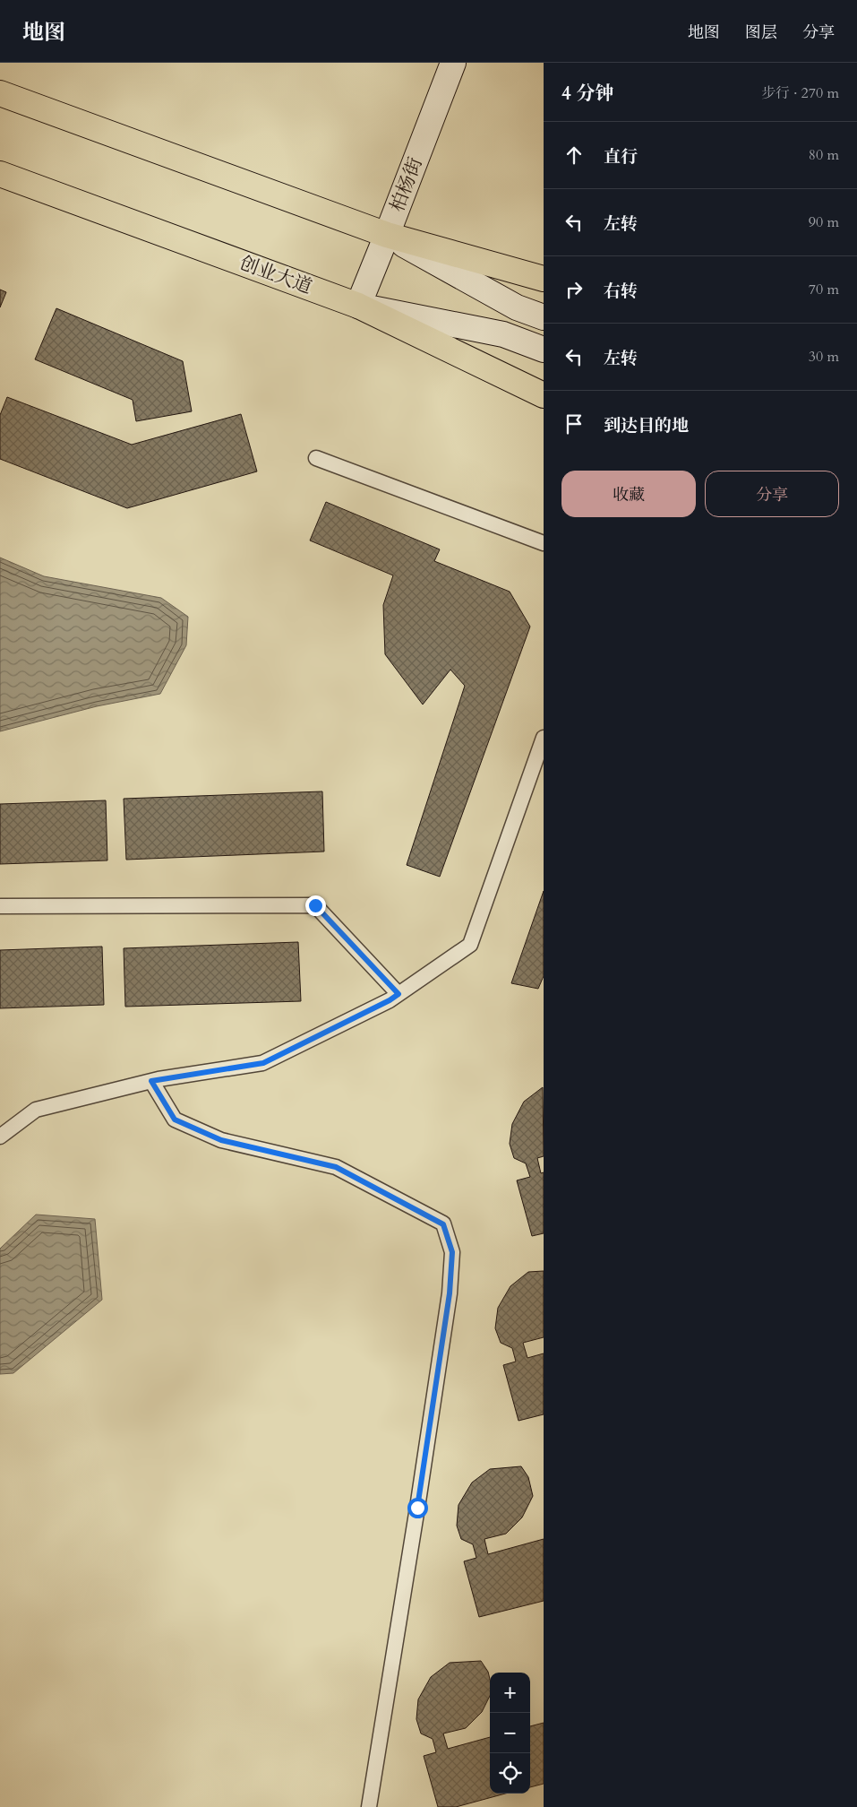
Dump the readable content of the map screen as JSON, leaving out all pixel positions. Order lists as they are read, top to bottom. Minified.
{"streets":{"main road":["创业大道"],"street":["柏杨街"]},"crossings":[["柏杨街","创业大道"]],"page":{"header":"地图","nav":["地图","图层","分享"],"heading":["4 分钟","步行 · 270 m"],"list":[["直行","80 m"],["左转","90 m"],["右转","70 m"],["左转","30 m"],"到达目的地"],"buttons":["收藏","分享"],"map_buttons":["+","−"]}}
